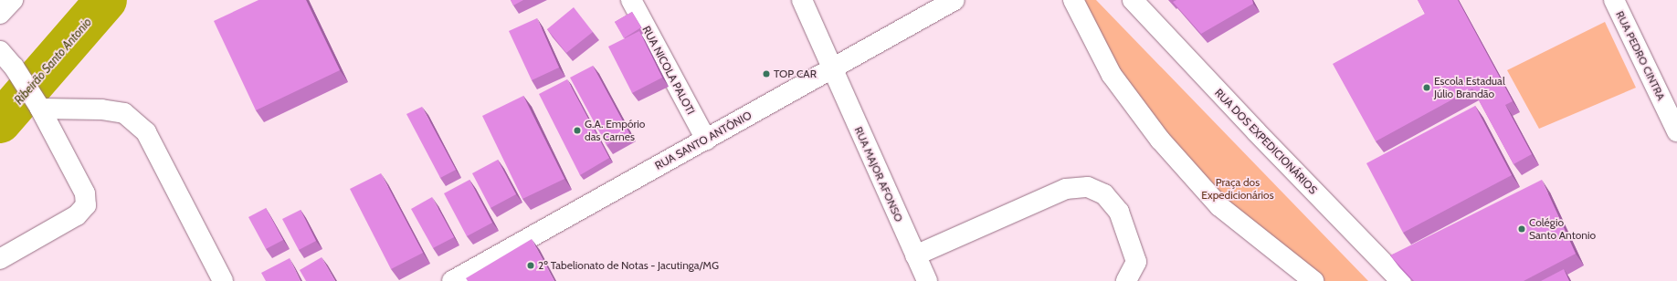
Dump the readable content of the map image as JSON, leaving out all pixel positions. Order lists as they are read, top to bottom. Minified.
{"streets":{"street":["RUA PEDRO CINTRA","RUA NICOLA PALOTI","RUA SANTO ANTÔNIO","RUA DOS EXPEDICIONÁRIOS","RUA MAJOR AFONSO"]},"crossings":[["RUA NICOLA PALOTI","RUA SANTO ANTÔNIO"],["RUA SANTO ANTÔNIO","RUA MAJOR AFONSO"]],"water":["Ribeirão Santo Antonio"],"parks":["Praça dos Expedicionários"],"places":["TOP CAR","Escola Estadual Júlio Brandão","G.A. Empório das Carnes","Colégio Santo Antonio","2⁰ Tabelionato de Notas - Jacutinga/MG"]}
